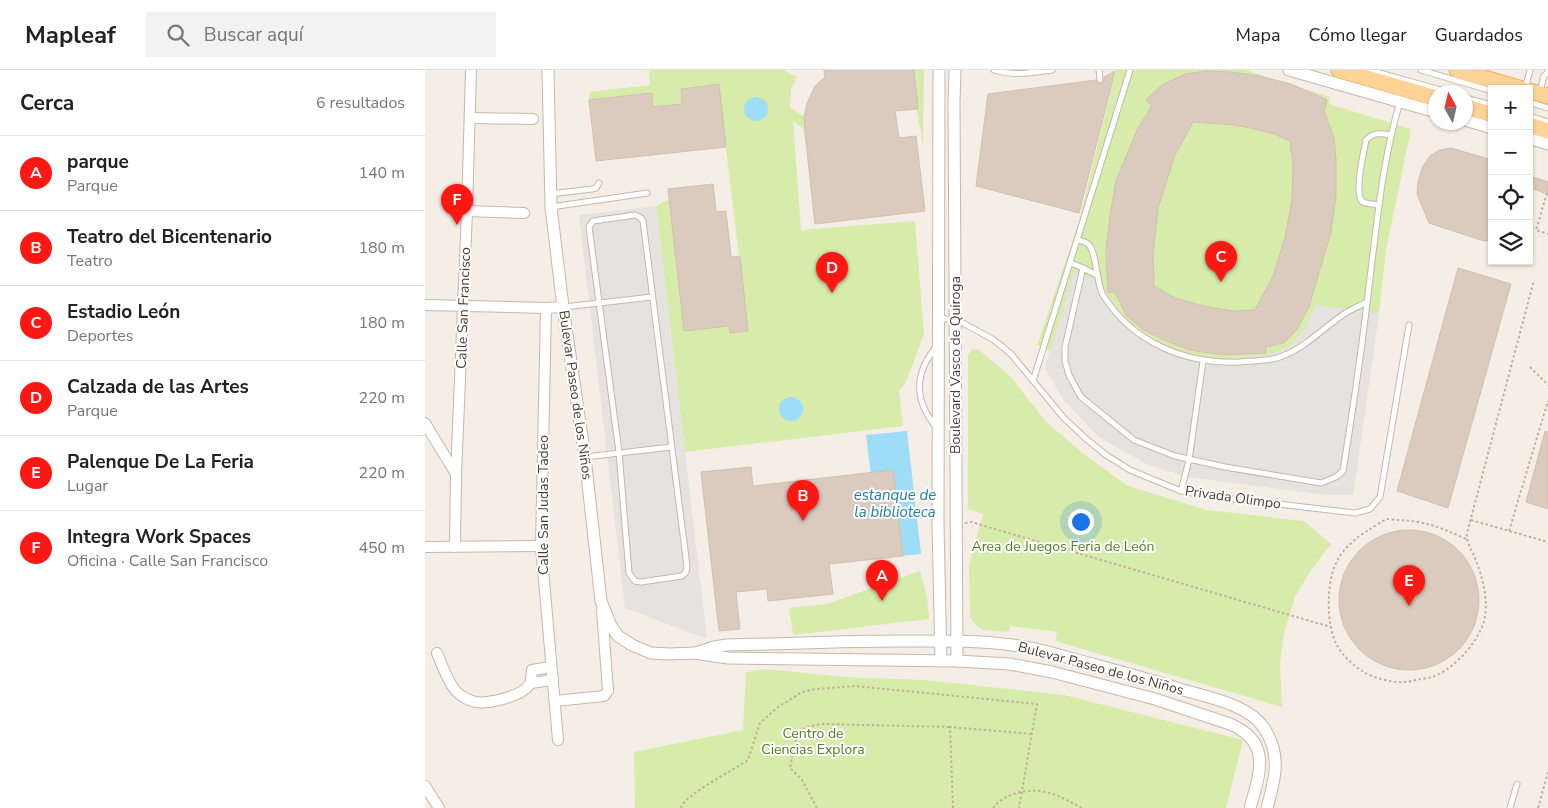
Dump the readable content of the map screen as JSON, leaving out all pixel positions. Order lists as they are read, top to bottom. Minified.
{"streets":{"street":["Calle San Francisco","Boulevard Vasco de Quiroga","Bulevar Paseo de los Niños","Calle San Judas Tadeo"],"lane":["Privada Olimpo"]},"crossings":[["Boulevard Vasco de Quiroga","Bulevar Paseo de los Niños"],["Boulevard Vasco de Quiroga","Privada Olimpo"]],"water":["estanque de la biblioteca"],"parks":["Area de Juegos Feria de León","Centro de Ciencias Explora"],"north":"top","page":{"header":"Mapleaf","search":"Buscar aquí","nav":["Mapa","Cómo llegar","Guardados"],"heading":["Cerca","6 resultados"],"map_buttons":["+","−"],"list":[{"mark":"A","name":"parque","note":"Parque","value":"140 m"},{"mark":"B","name":"Teatro del Bicentenario","note":"Teatro","value":"180 m"},{"mark":"C","name":"Estadio León","note":"Deportes","value":"180 m"},{"mark":"D","name":"Calzada de las Artes","note":"Parque","value":"220 m"},{"mark":"E","name":"Palenque De La Feria","note":"Lugar","value":"220 m"},{"mark":"F","name":"Integra Work Spaces","note":"Oficina · Calle San Francisco","value":"450 m"}],"pins":["F","C","D","B","A","E"]}}
